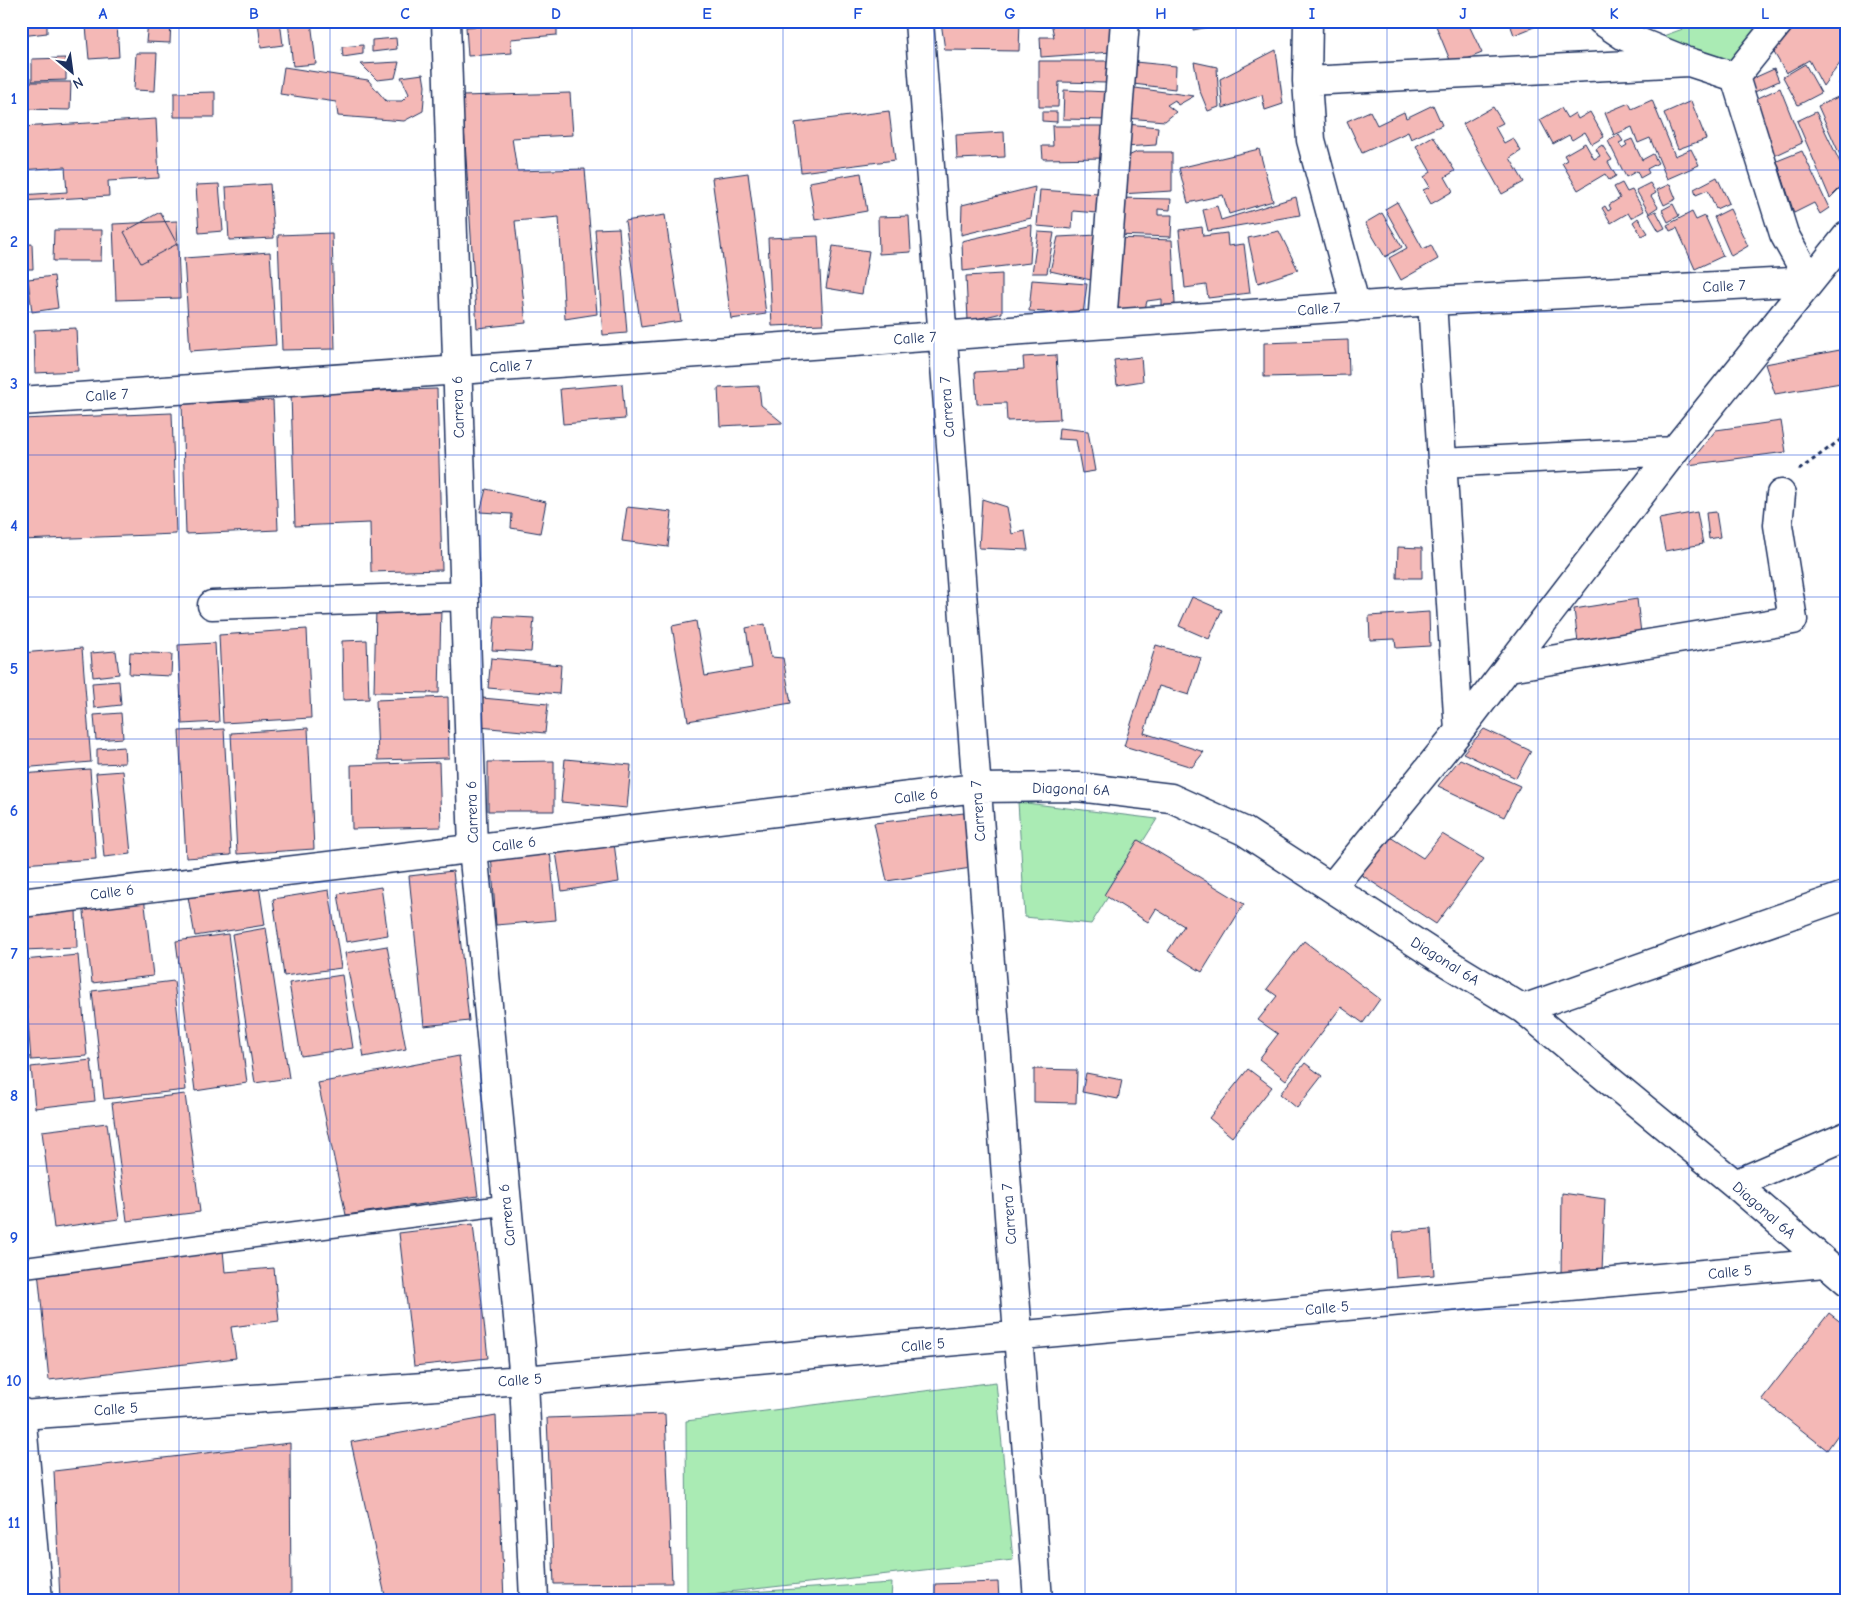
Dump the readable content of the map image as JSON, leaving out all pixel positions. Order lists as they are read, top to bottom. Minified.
{"streets":{"street":["Calle 7","Carrera 6","Carrera 7","Diagonal 6A","Calle 6","Calle 5"]},"crossings":[["Calle 7","Carrera 6"],["Calle 7","Carrera 7"],["Carrera 6","Calle 6"],["Carrera 6","Calle 5"],["Carrera 7","Diagonal 6A"],["Carrera 7","Calle 6"],["Carrera 7","Calle 5"],["Diagonal 6A","Calle 6"],["Diagonal 6A","Calle 5"]],"north":"bottom right","grid":{"columns":["A","B","C","D","E","F","G","H","I","J","K","L"],"rows":["1","2","3","4","5","6","7","8","9","10","11"]}}
